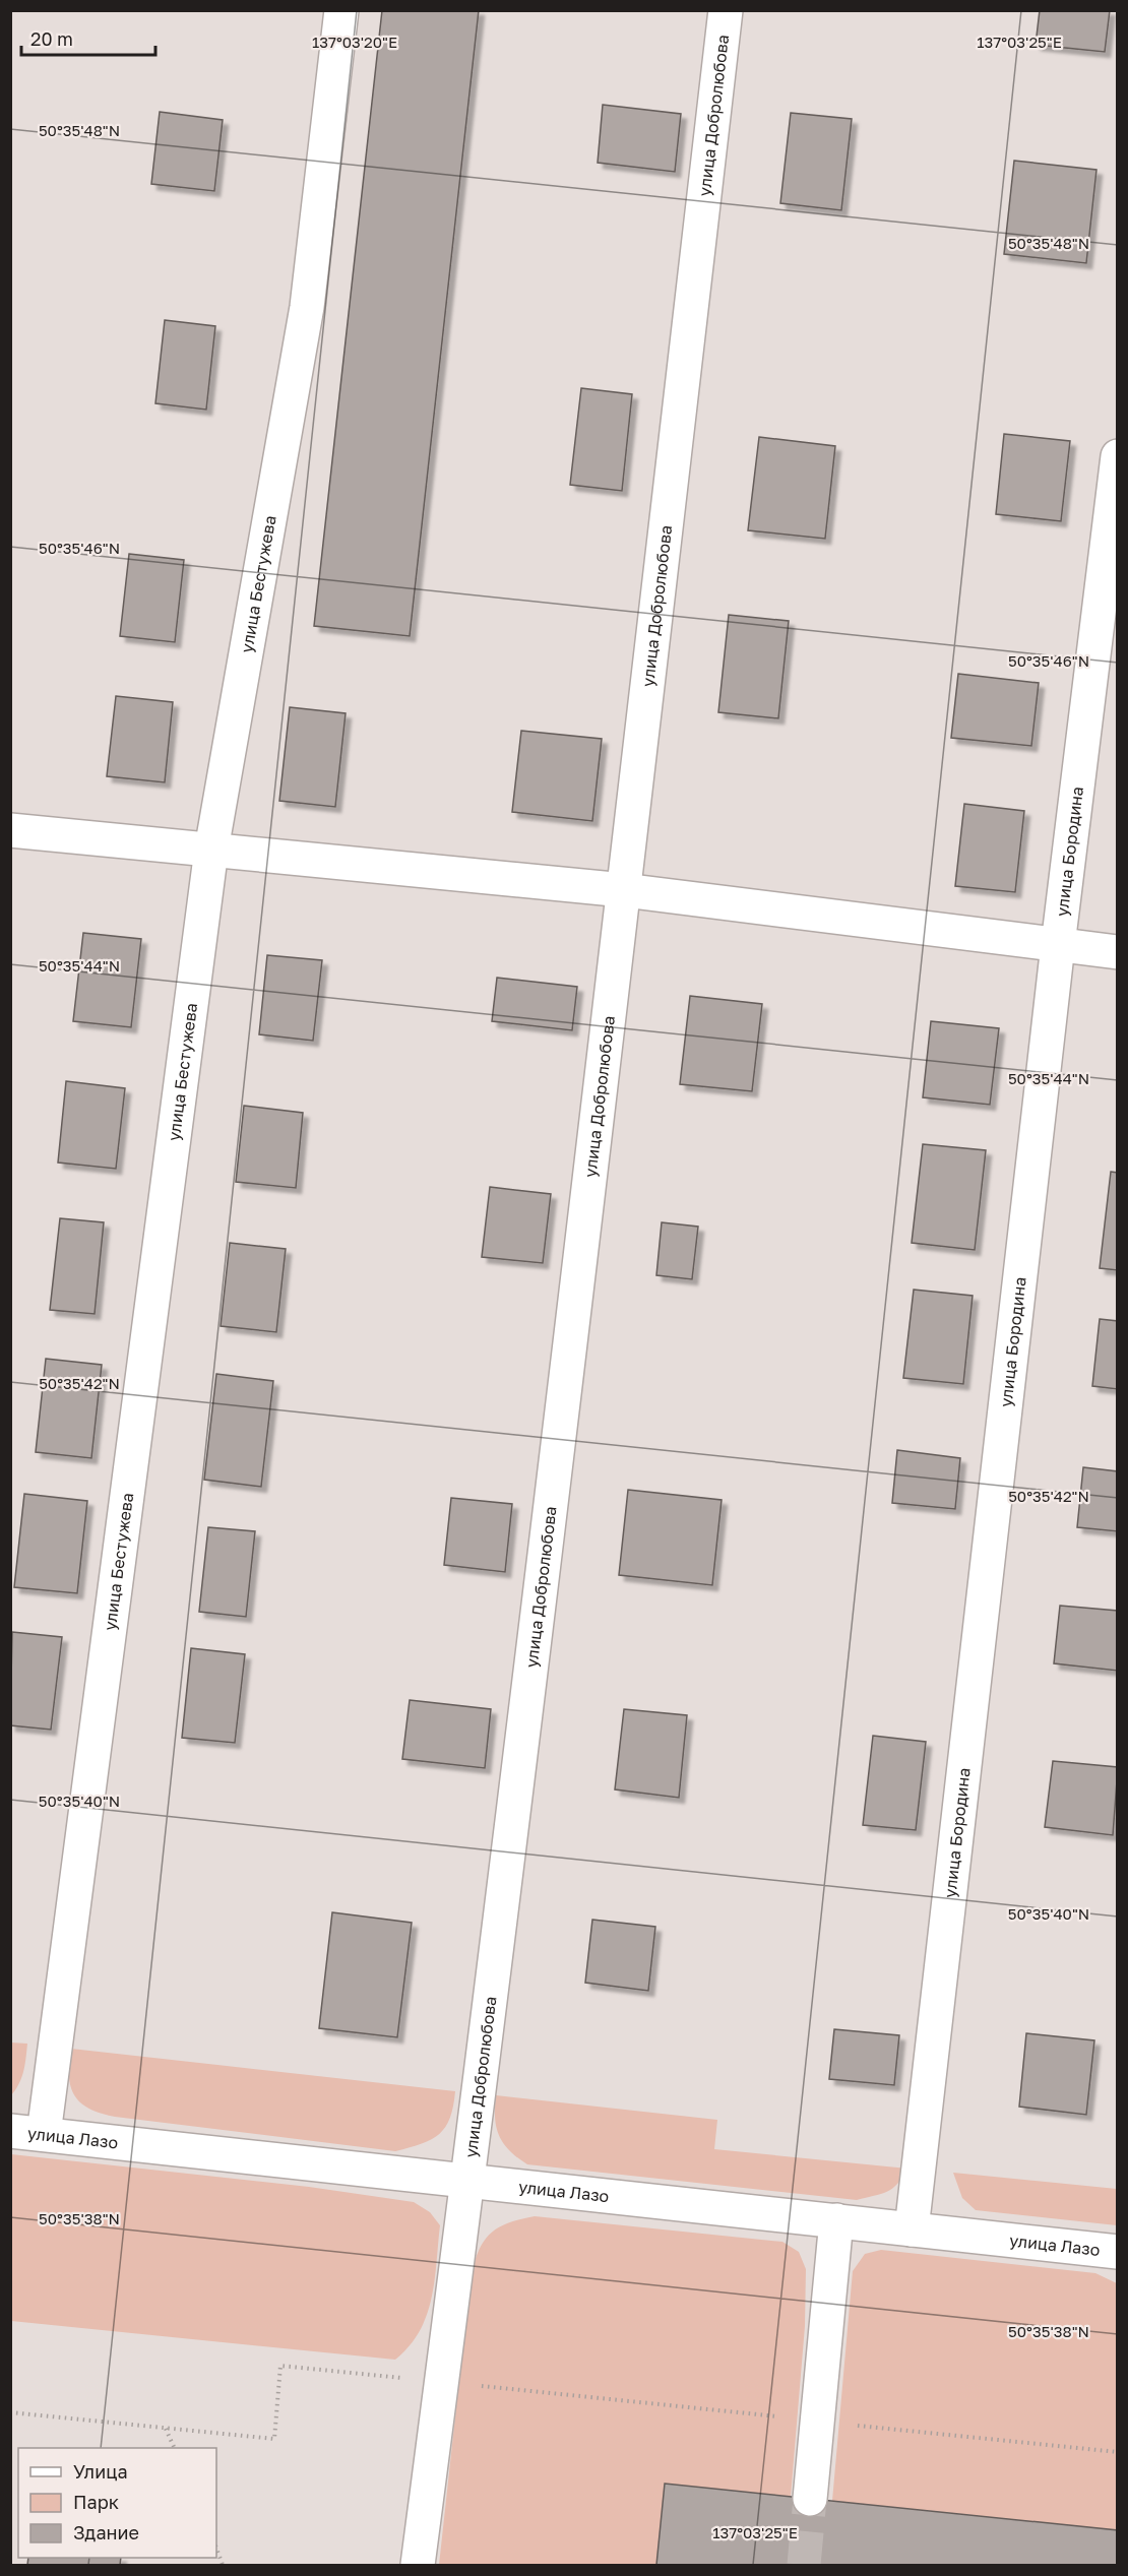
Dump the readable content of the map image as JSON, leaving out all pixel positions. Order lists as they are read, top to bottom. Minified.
{"streets":{"street":["улица Добролюбова","улица Бестужева","улица Бородина","улица Лазо"]},"crossings":[["улица Добролюбова","улица Лазо"],["улица Бестужева","улица Лазо"],["улица Бородина","улица Лазо"]],"legend":["Улица","Парк","Здание"],"scale_bar":"20 m","coordinates":["137°03'20\"E","137°03'25\"E","50°35'48\"N","50°35'46\"N","50°35'44\"N","50°35'42\"N","50°35'40\"N","50°35'38\"N"]}
